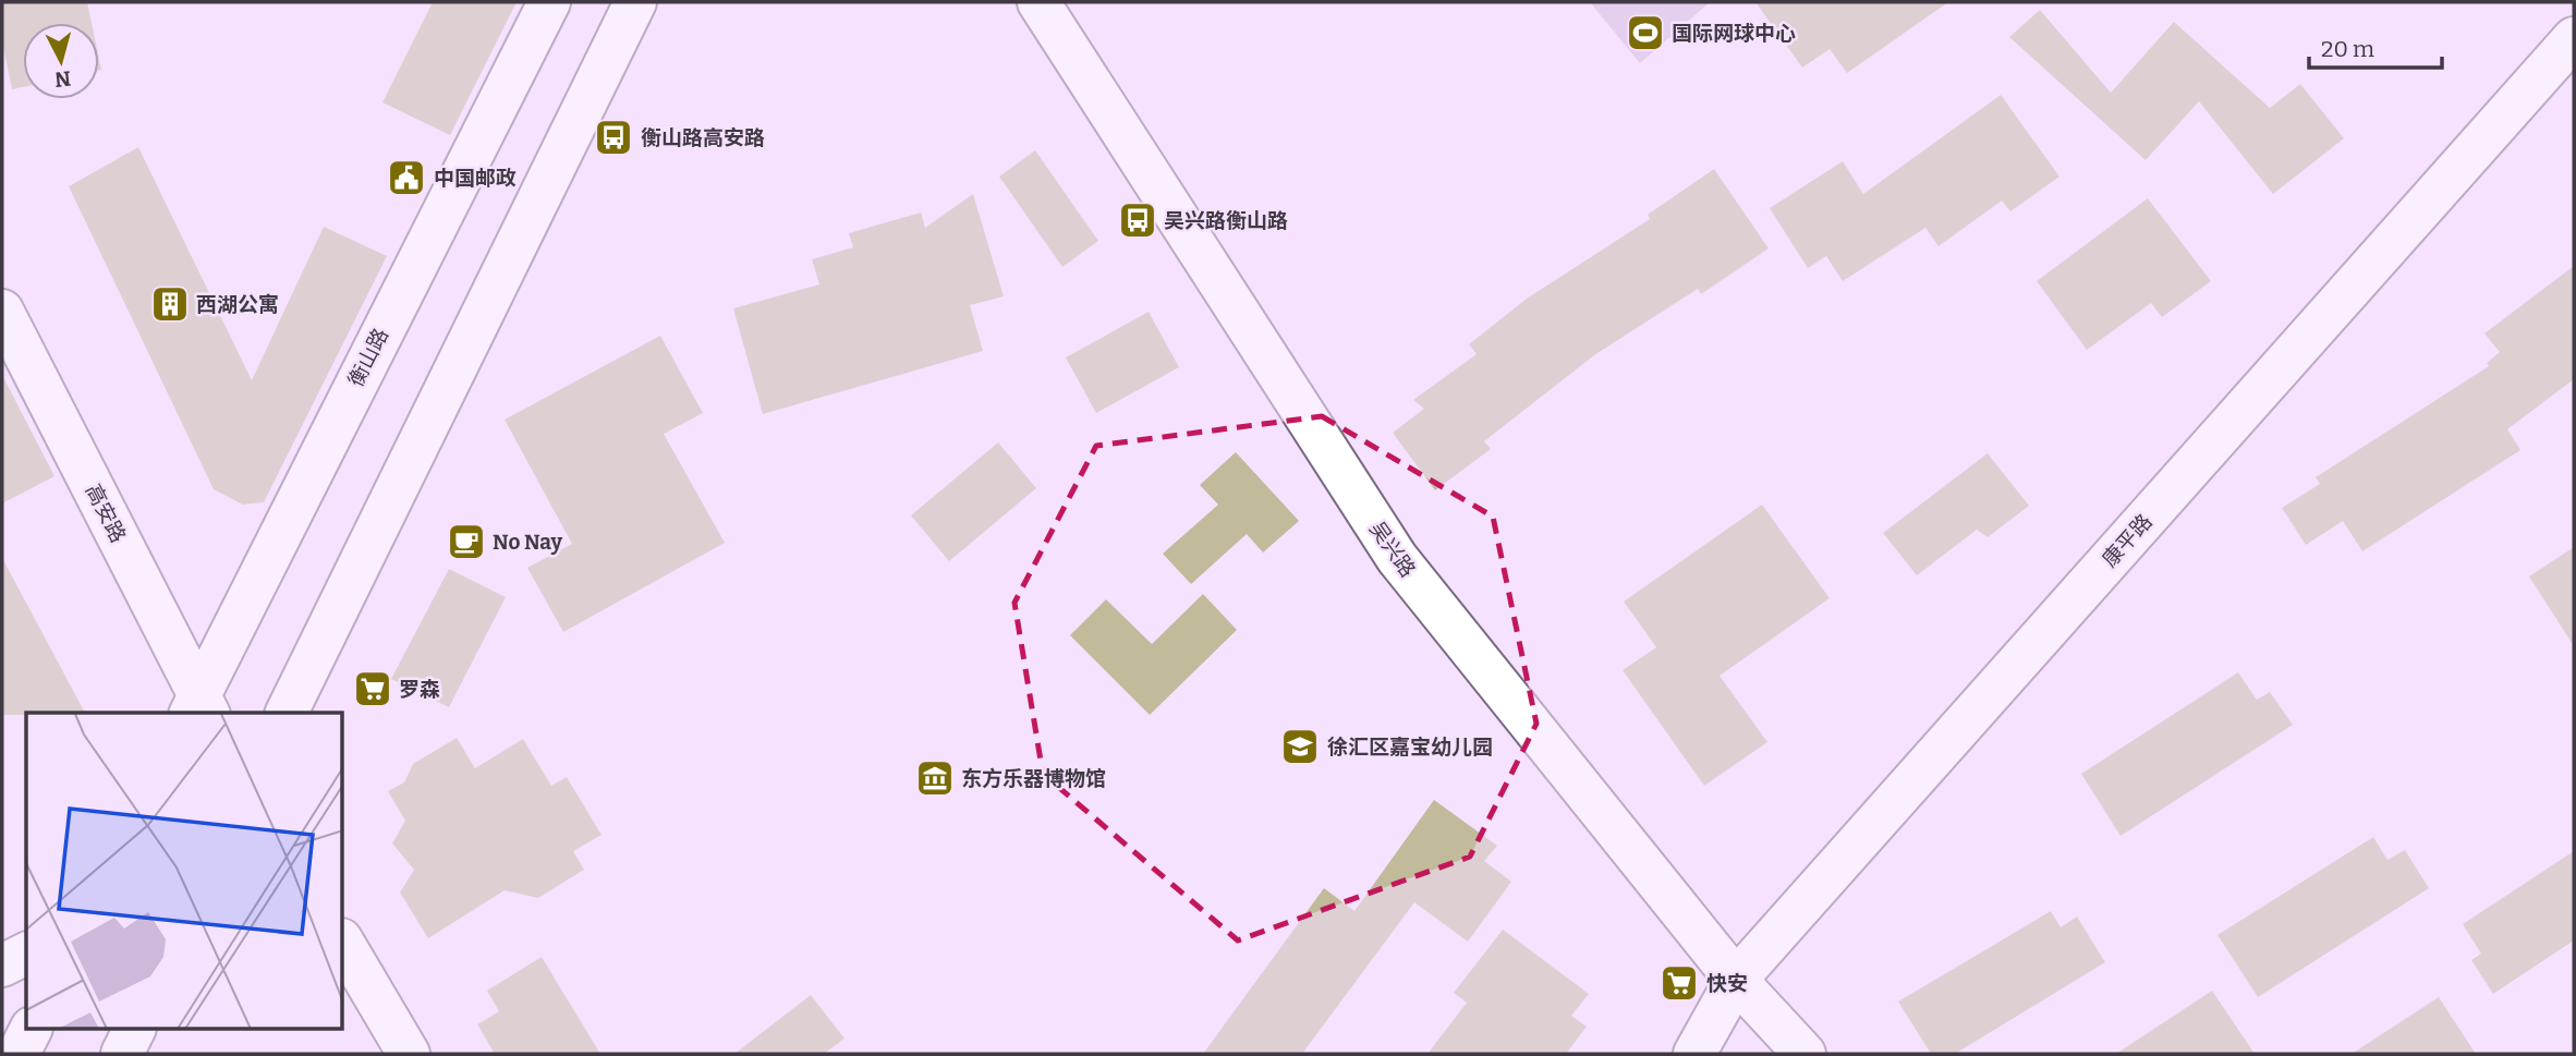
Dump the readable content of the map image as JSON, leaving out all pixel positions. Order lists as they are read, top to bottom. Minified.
{"streets":{"street":["衡山路","高安路","康平路","吴兴路"]},"crossings":[["衡山路","高安路"],["康平路","吴兴路"]],"places":{"sports":["国际网球中心"],"bus stop":["衡山路高安路","吴兴路衡山路"],"public building":["中国邮政"],"building":["西湖公寓"],"cafe":["No Nay"],"supermarket":["罗森","快安"],"school or university":["徐汇区嘉宝幼儿园"],"museum":["东方乐器博物馆"]},"scale_bar":"20 m","north":"bottom"}
